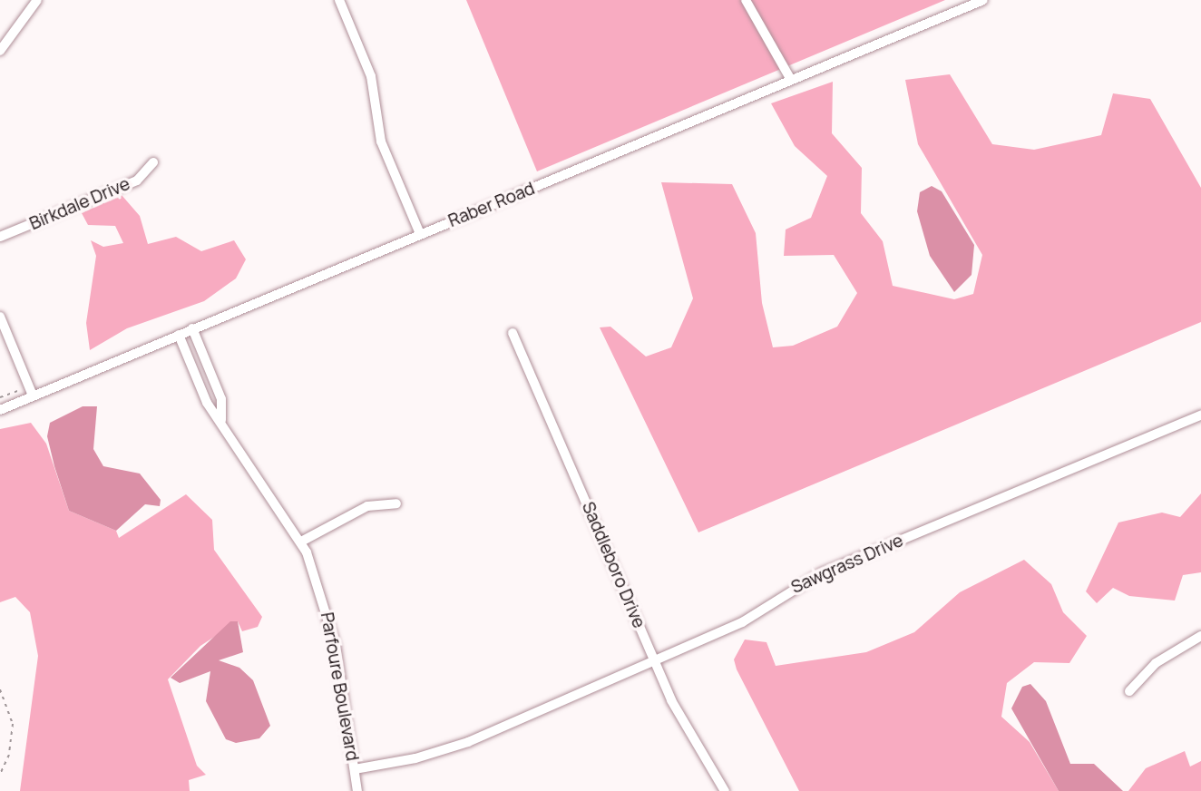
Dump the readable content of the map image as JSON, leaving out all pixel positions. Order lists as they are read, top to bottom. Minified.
{"streets":{"street":["Birkdale Drive","Raber Road","Sawgrass Drive","Saddleboro Drive","Parfoure Boulevard"]},"crossings":[["Raber Road","Parfoure Boulevard"],["Sawgrass Drive","Saddleboro Drive"],["Sawgrass Drive","Parfoure Boulevard"]]}
